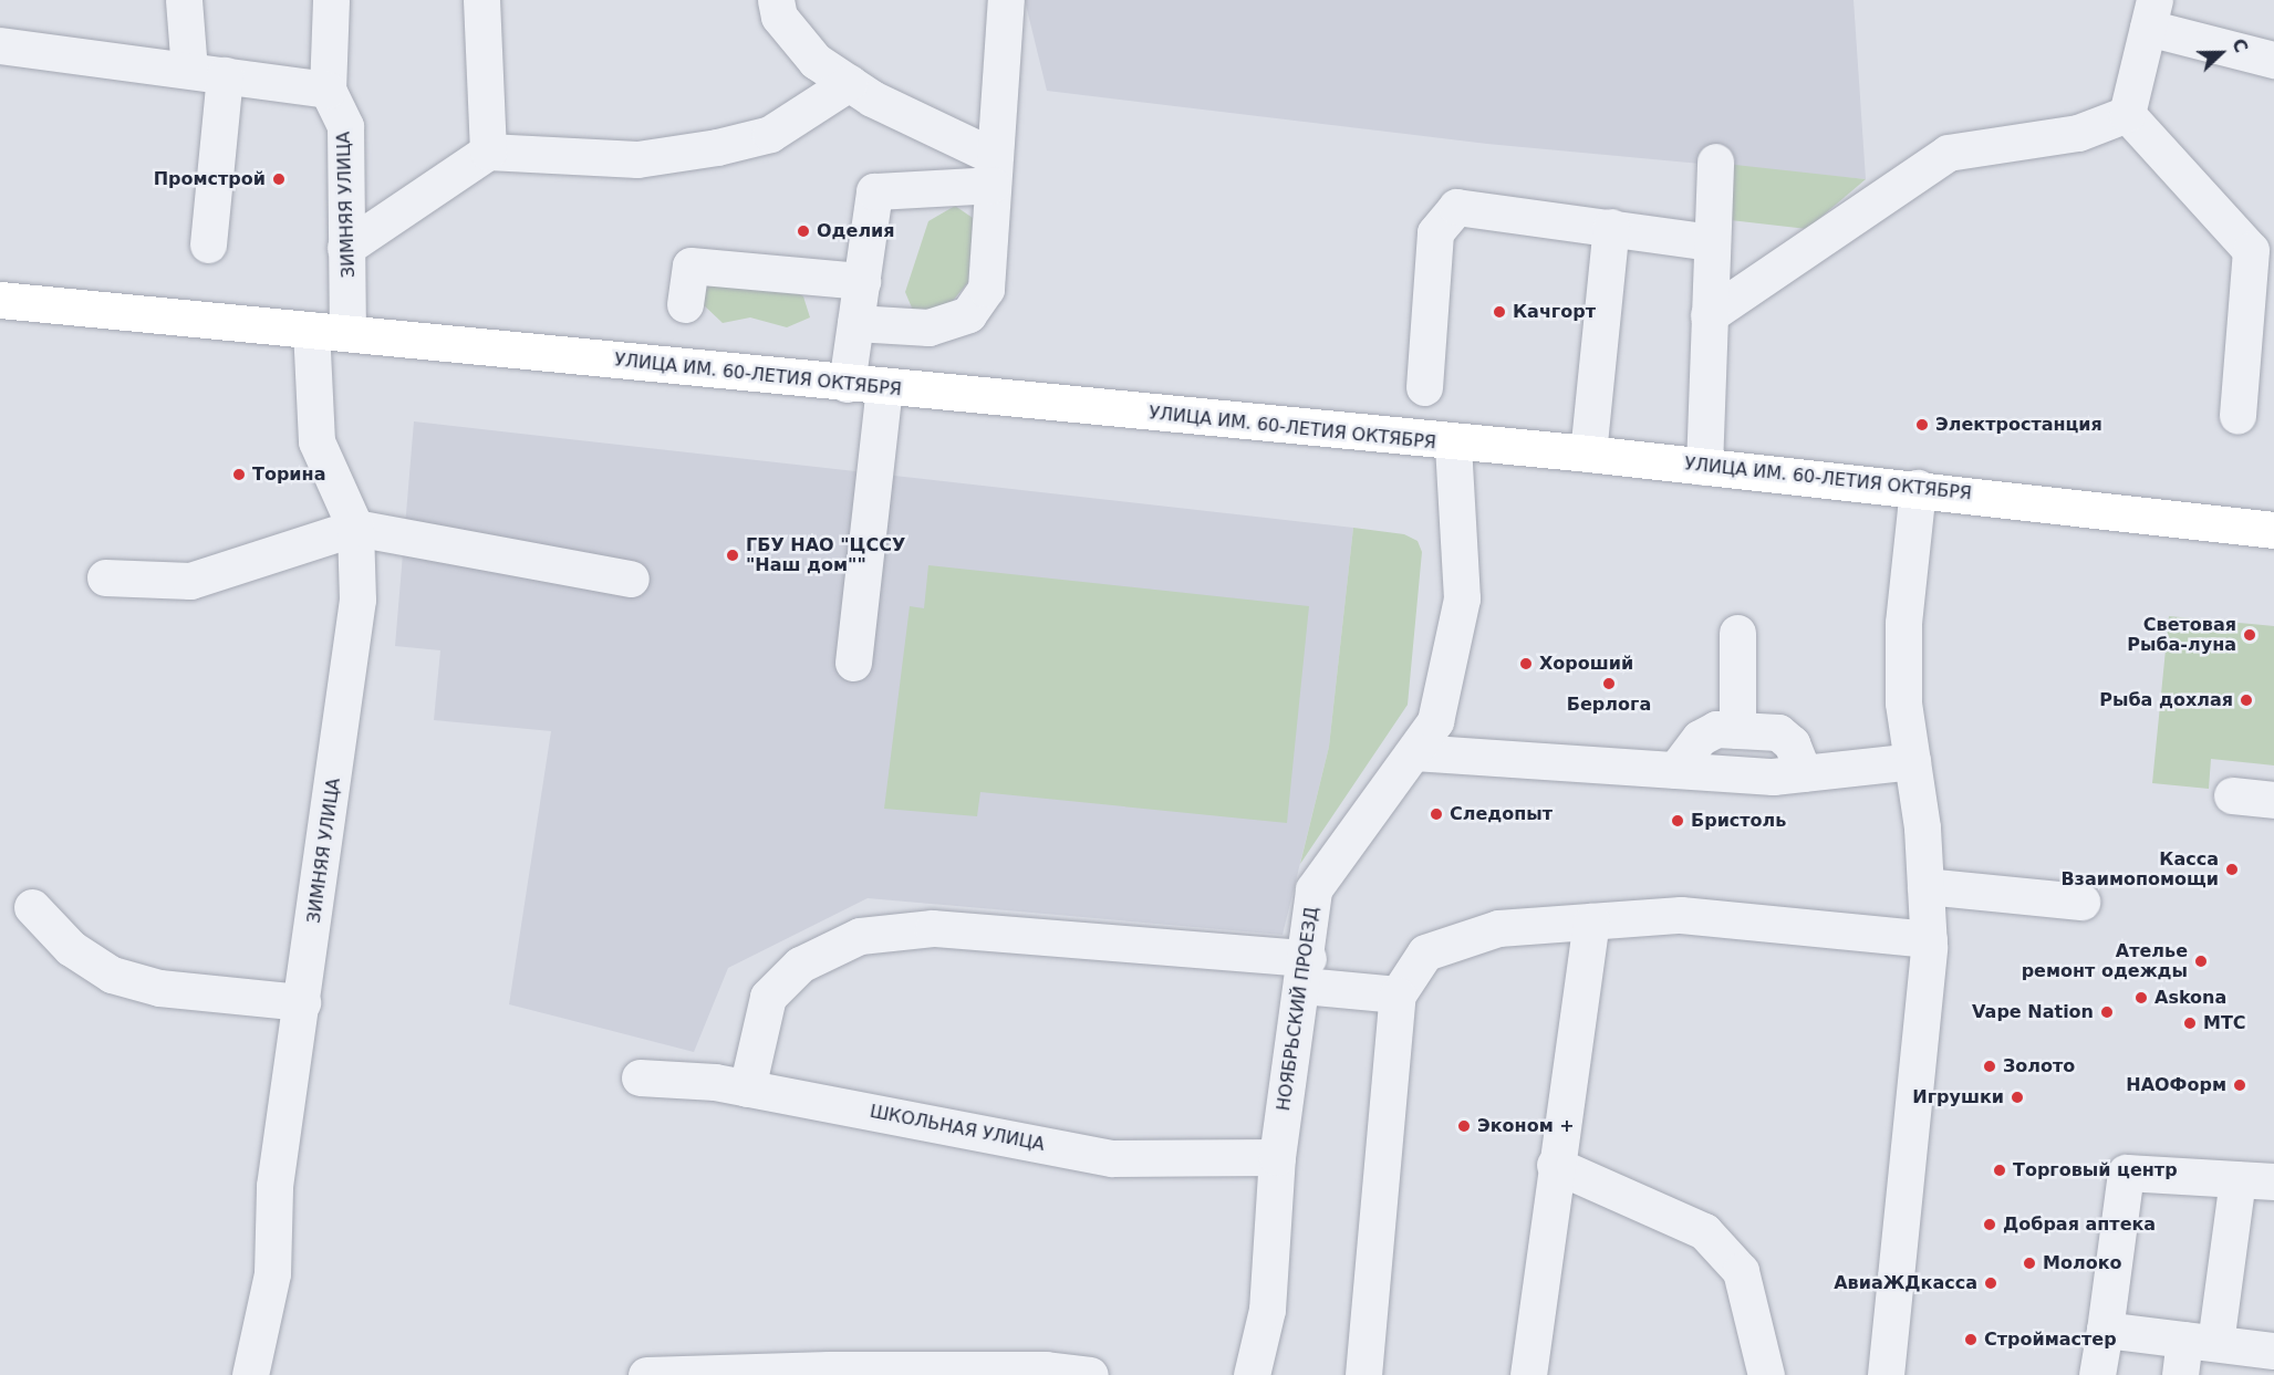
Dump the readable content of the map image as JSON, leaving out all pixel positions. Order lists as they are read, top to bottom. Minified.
{"streets":{"main road":["УЛИЦА ИМ. 60-ЛЕТИЯ ОКТЯБРЯ"],"street":["ЗИМНЯЯ УЛИЦА","НОЯБРЬСКИЙ ПРОЕЗД","ШКОЛЬНАЯ УЛИЦА"]},"crossings":[["ЗИМНЯЯ УЛИЦА","УЛИЦА ИМ. 60-ЛЕТИЯ ОКТЯБРЯ"],["УЛИЦА ИМ. 60-ЛЕТИЯ ОКТЯБРЯ","НОЯБРЬСКИЙ ПРОЕЗД"],["НОЯБРЬСКИЙ ПРОЕЗД","ШКОЛЬНАЯ УЛИЦА"]],"places":["Промстрой","Оделия","Качгорт","Электростанция","Торина","ГБУ НАО \"ЦССУ \"Наш дом\"\"","Световая Рыба-луна","Хороший","Берлога","Рыба дохлая","Следопыт","Бристоль","Касса Взаимопомощи","Ателье ремонт одежды","Askona","Vape Nation","МТС","Золото","НАОФорм","Игрушки","Эконом +","Торговый центр","Добрая аптека","Молоко","АвиаЖДкасса","Строймастер"],"north":"right"}
